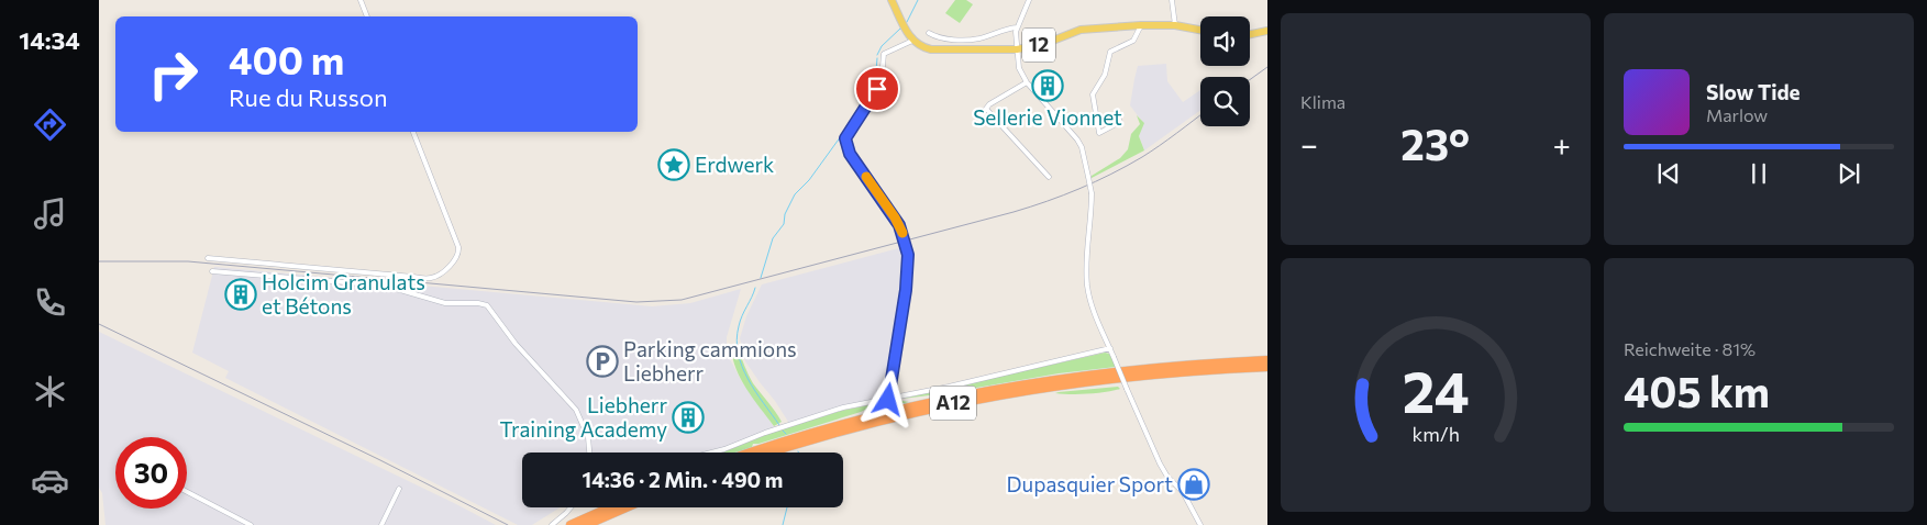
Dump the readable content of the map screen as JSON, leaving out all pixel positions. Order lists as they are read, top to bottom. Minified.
{"streets":{"highway":["A12"],"main road":["12"]},"places":{"building":["Sellerie Vionnet","Holcim Granulats et Bétons","Liebherr Training Academy"],"place":["Erdwerk"],"parking":["Parking cammions Liebherr"],"shop":["Dupasquier Sport"]},"page":{"tabs":"14:34","tile":["Klima",["Reichweite · 81%","405 km"]],"turn":["400 m","Rue du Russon"],"song":["Slow Tide","Marlow"],"heat":["−","23°","+"],"limit":"30","trip":"14:36 · 2 Min. · 490 m","gauge":["24","km/h"]}}
